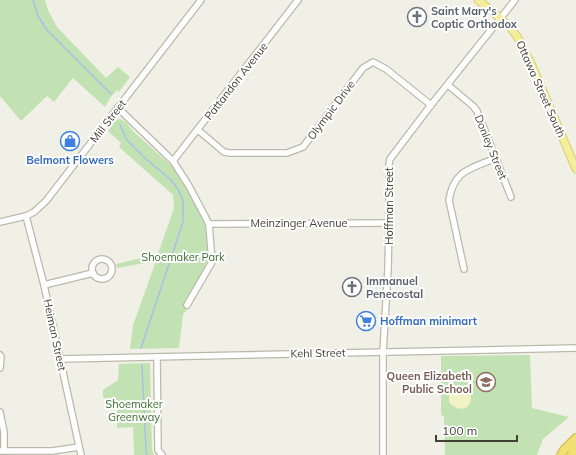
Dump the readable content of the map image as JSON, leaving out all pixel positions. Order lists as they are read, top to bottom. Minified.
{"streets":{"main road":["Ottawa Street South"],"street":["Pattandon Avenue","Olympic Drive","Mill Street","Donley Street","Hoffman Street","Meinzinger Avenue","Heiman Street","Kehl Street"]},"crossings":[["Pattandon Avenue","Olympic Drive"],["Ottawa Street South","Hoffman Street"],["Olympic Drive","Hoffman Street"],["Mill Street","Heiman Street"],["Donley Street","Hoffman Street"],["Hoffman Street","Meinzinger Avenue"],["Hoffman Street","Kehl Street"],["Heiman Street","Kehl Street"]],"parks":["Shoemaker Park","Shoemaker Greenway"],"places":{"church":["Saint Mary's Coptic Orthodox","Immanuel Penecostal"],"shop":["Belmont Flowers"],"supermarket":["Hoffman minimart"],"school or university":["Queen Elizabeth Public School"]},"scale_bar":"100 m"}
